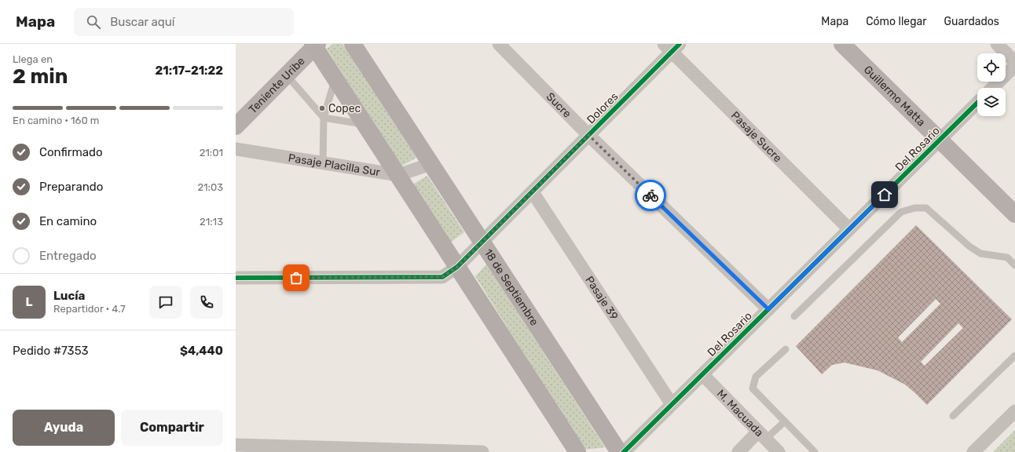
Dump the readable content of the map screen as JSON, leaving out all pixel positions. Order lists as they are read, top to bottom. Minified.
{"streets":{"main road":["18 de Septiembre"],"street":["Teniente Uribe","Guillermo Matta","Sucre","Dolores","Pasaje Sucre","Del Rosario","Pasaje Placilla Sur","Pasaje 39","M. Macuada"]},"crossings":[["Guillermo Matta","Del Rosario"],["Sucre","Dolores"],["Sucre","Del Rosario"],["Dolores","Pasaje Sucre"],["Dolores","18 de Septiembre"],["Dolores","Pasaje 39"],["Pasaje Sucre","Del Rosario"],["Del Rosario","Pasaje 39"],["Del Rosario","M. Macuada"],["Pasaje Placilla Sur","18 de Septiembre"]],"places":["Copec"],"page":{"header":"Mapa","search":"Buscar aquí","nav":["Mapa","Cómo llegar","Guardados"],"heading":["2 min","Llega en","21:17–21:22"],"panel":["Lucía","Repartidor · 4.7","Pedido #7353","$4,440"],"bar":"En camino · 160 m","list":[["Confirmado","21:01"],["Preparando","21:03"],["En camino","21:13"],"Entregado"],"round":"L","buttons":["Ayuda","Compartir"]}}
